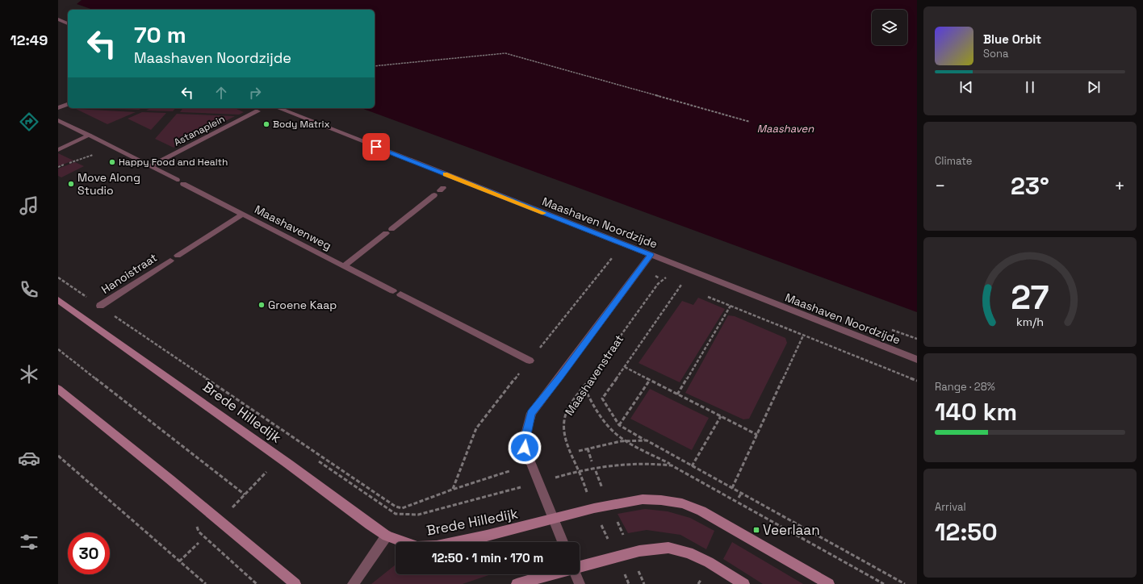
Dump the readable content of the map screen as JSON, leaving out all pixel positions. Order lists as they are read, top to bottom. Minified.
{"streets":{"street":["Astanaplein","Maashaven Noordzijde","Maashavenweg","Hanoistraat","Brede Hilledijk"],"path":["Maashavenstraat"]},"crossings":[["Hanoistraat","Brede Hilledijk"]],"water":["Maashaven"],"places":{"other":["Body Matrix","Happy Food and Health","Move Along Studio","Groene Kaap"],"transit":["Veerlaan"]},"page":{"tabs":"12:49","turn":["70 m","Maashaven Noordzijde"],"song":["Blue Orbit","Sona"],"tile":["Climate",["Range · 28%","140 km"],["Arrival","12:50"]],"heat":["−","23°","+"],"limit":"30","trip":"12:50 · 1 min · 170 m","gauge":["27","km/h"]}}
